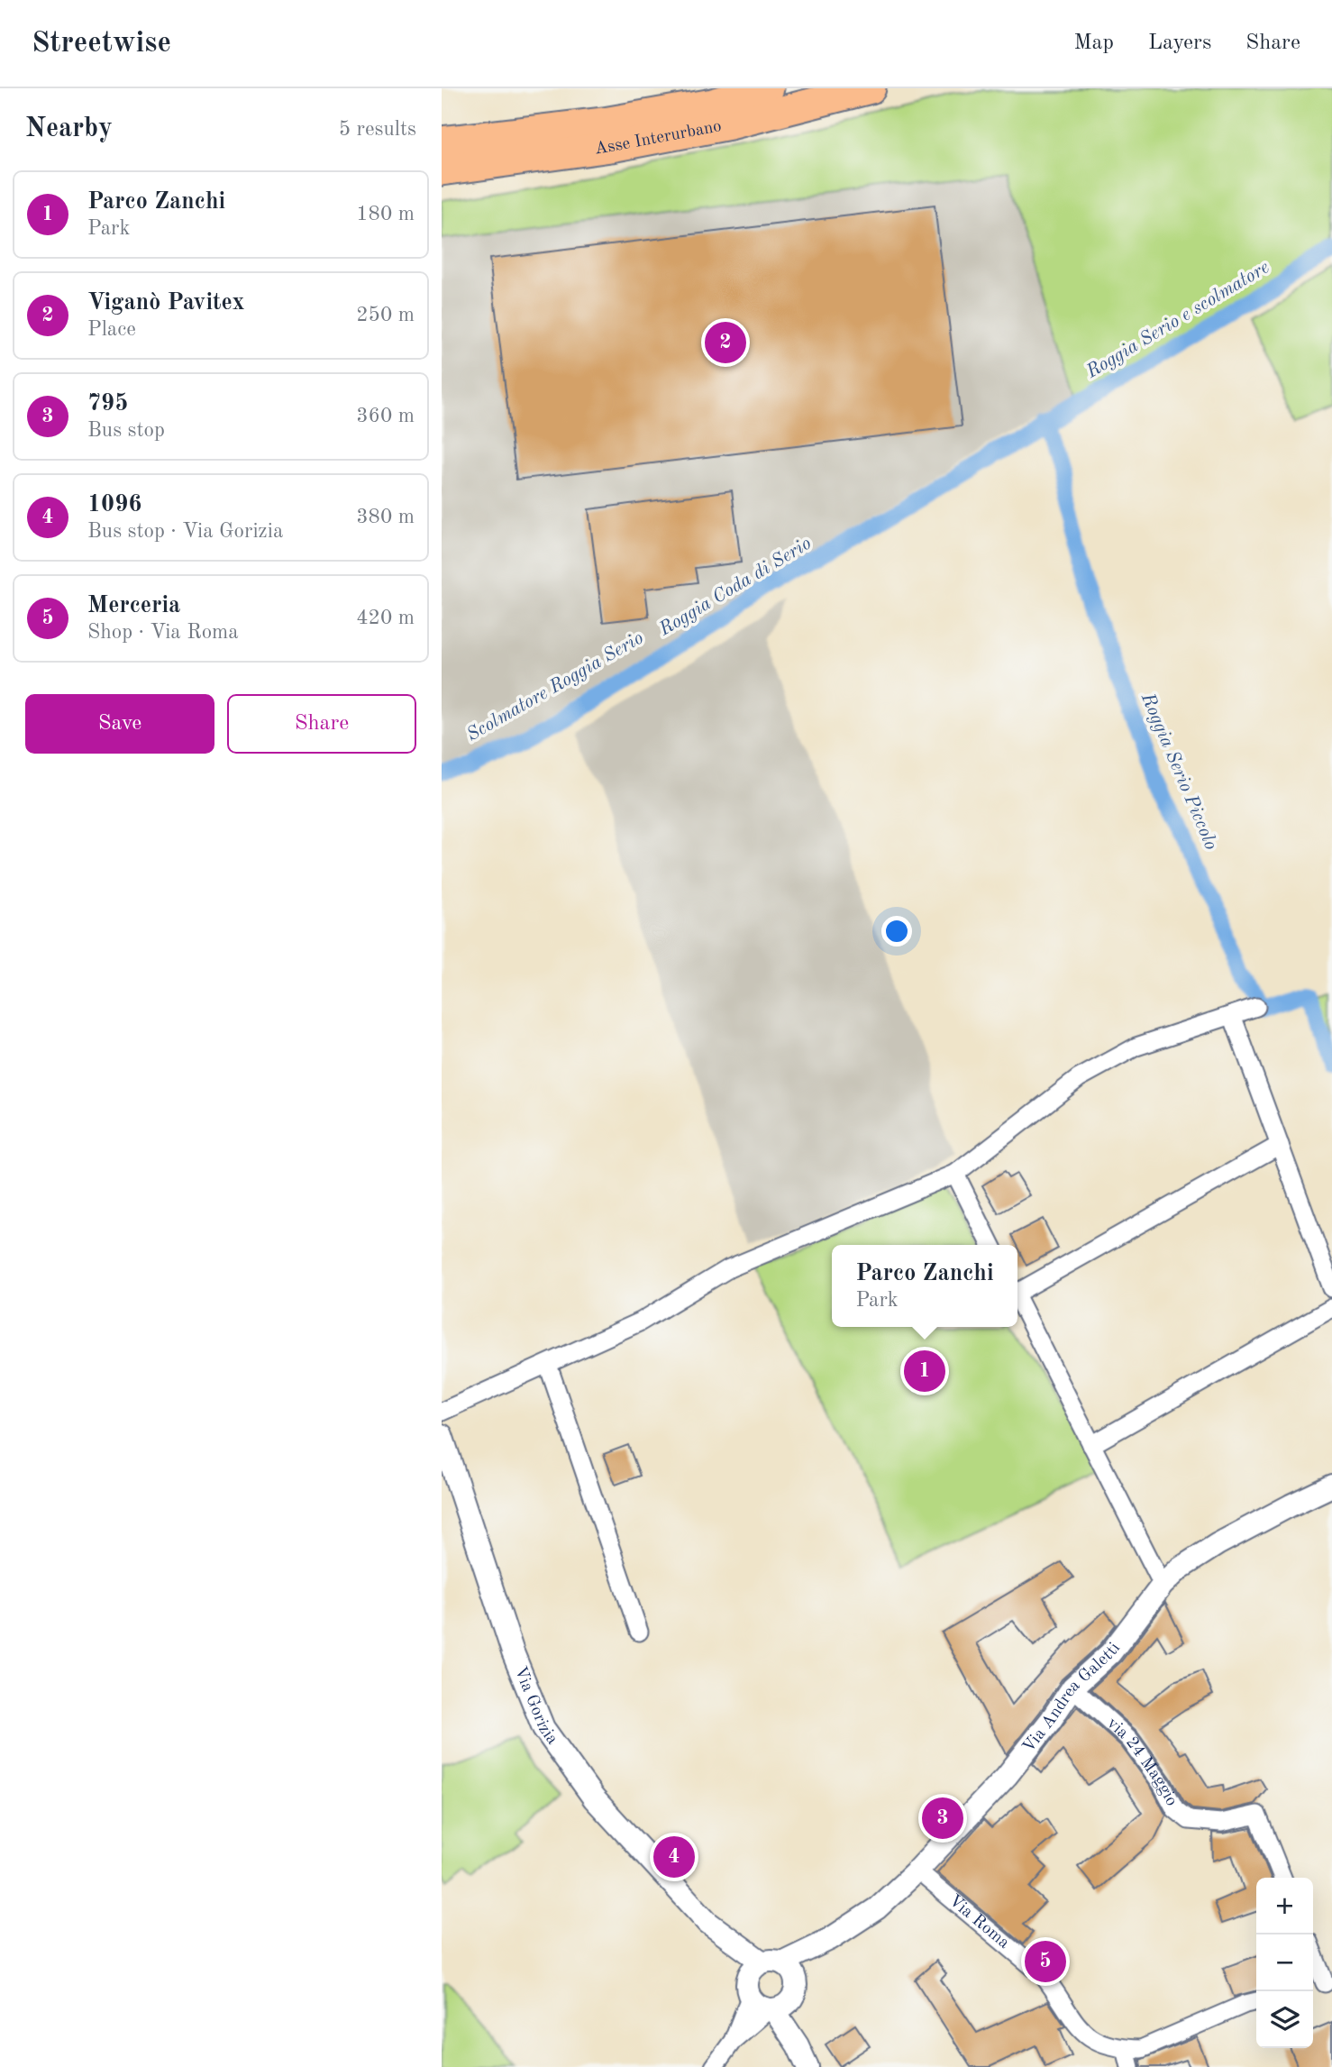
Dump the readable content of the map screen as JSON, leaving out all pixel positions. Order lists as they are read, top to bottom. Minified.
{"streets":{"highway":["Asse Interurbano"],"street":["Via Andrea Galetti","Via Gorizia","via 24 Maggio","Via Roma"]},"crossings":[["Via Andrea Galetti","Via Gorizia"],["Via Andrea Galetti","via 24 Maggio"],["Via Andrea Galetti","Via Roma"]],"water":["Roggia Serio e scolmatore","Roggia Coda di Serio","Scolmatore Roggia Serio","Roggia Serio Piccolo"],"page":{"header":"Streetwise","nav":["Map","Layers","Share"],"heading":["Nearby","5 results"],"list":[{"mark":"1","name":"Parco Zanchi","note":"Park","value":"180 m"},{"mark":"2","name":"Viganò Pavitex","note":"Place","value":"250 m"},{"mark":"3","name":"795","note":"Bus stop","value":"360 m"},{"mark":"4","name":"1096","note":"Bus stop · Via Gorizia","value":"380 m"},{"mark":"5","name":"Merceria","note":"Shop · Via Roma","value":"420 m"}],"pins":["2","1","3","4","5"],"buttons":["Save","Share"],"popup":["Parco Zanchi","Park"],"map_buttons":["+","−"]}}
